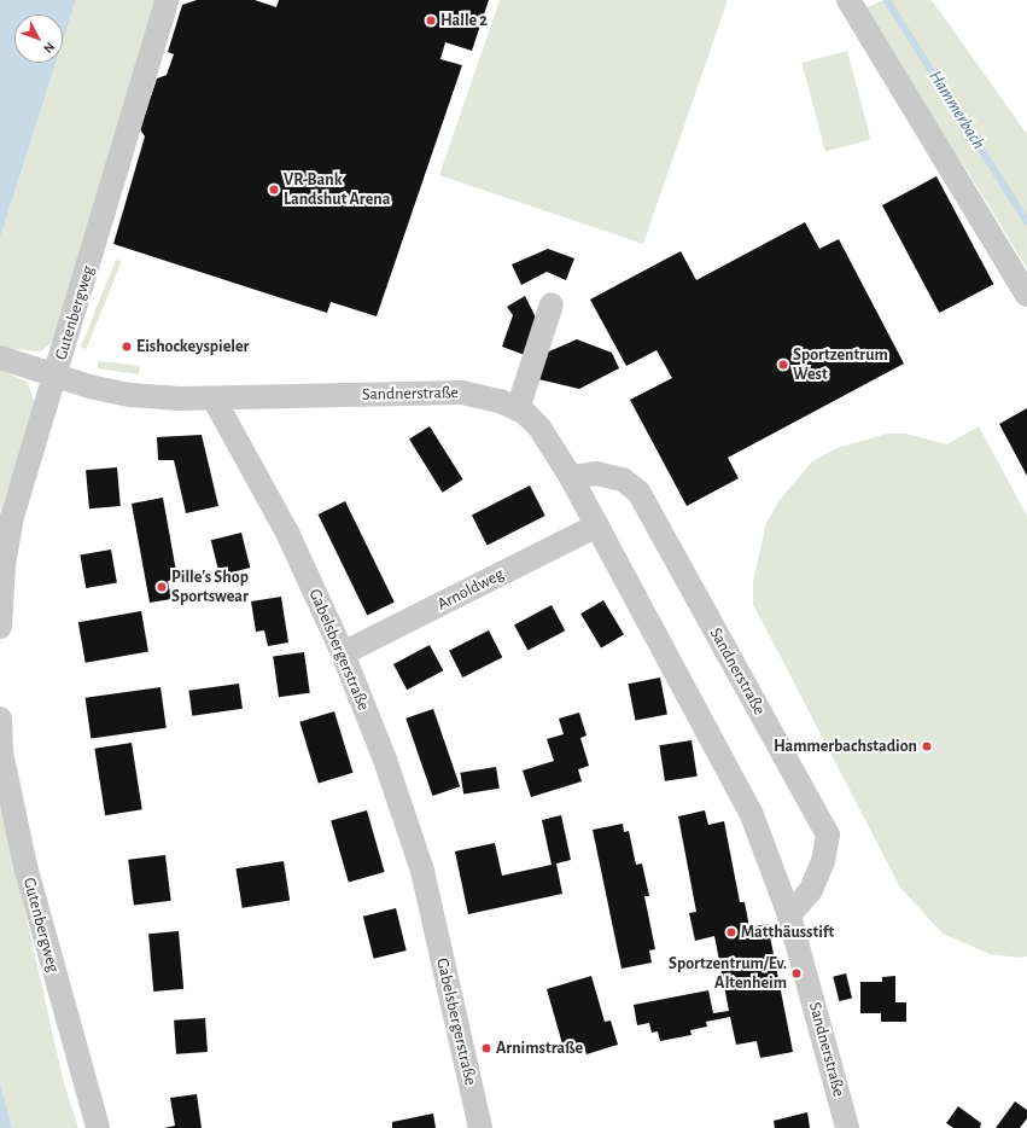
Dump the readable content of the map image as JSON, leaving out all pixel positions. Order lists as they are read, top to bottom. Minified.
{"streets":{"street":["Gutenbergweg","Sandnerstraße","Arnoldweg","Gabelsbergerstraße"]},"crossings":[["Sandnerstraße","Arnoldweg"],["Sandnerstraße","Gabelsbergerstraße"],["Arnoldweg","Gabelsbergerstraße"]],"water":["Hammerbach"],"places":["Halle 2","VR-Bank Landshut Arena","Eishockeyspieler","Sportzentrum West","Pille's Shop Sportswear","Hammerbachstadion","Matthäusstift","Sportzentrum/Ev. Altenheim","Arnimstraße"],"north":"bottom right"}
